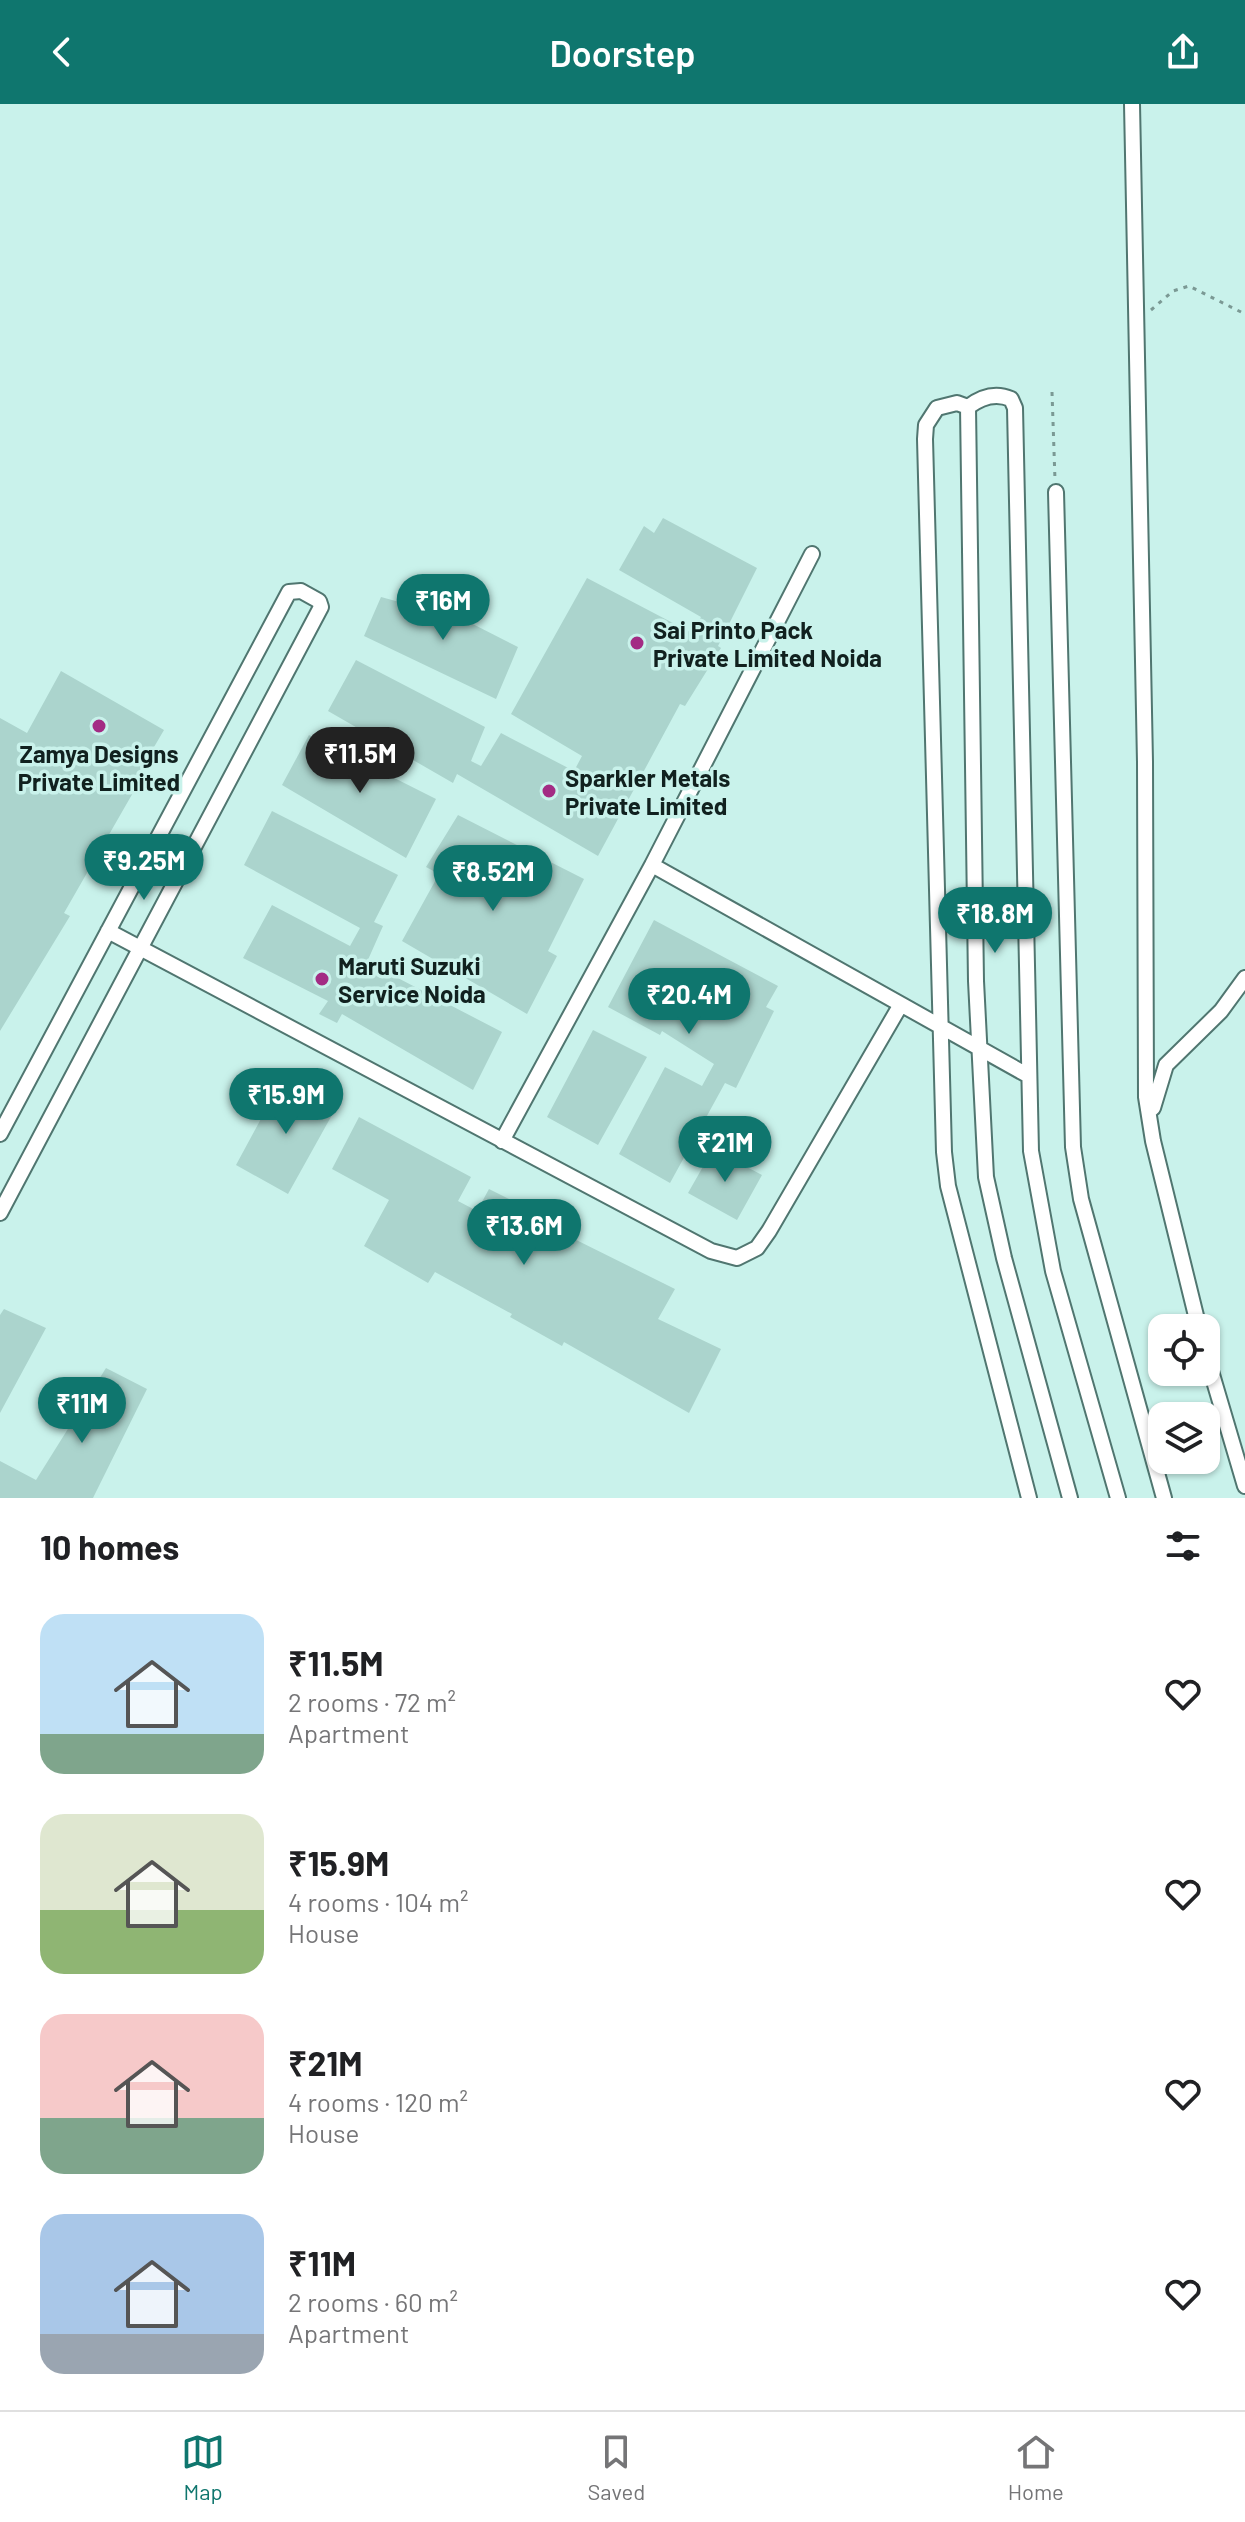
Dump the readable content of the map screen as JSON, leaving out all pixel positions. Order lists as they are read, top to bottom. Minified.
{"places":["Sai Printo Pack Private Limited Noida","Zamya Designs Private Limited","Sparkler Metals Private Limited","Maruti Suzuki Service Noida"],"page":{"header":"Doorstep","price":["₹16M","₹11.5M","₹9.25M","₹8.52M","₹18.8M","₹20.4M","₹15.9M","₹21M","₹13.6M","₹11M"],"heading":"10 homes","list":[{"name":"₹11.5M","note":"2 rooms · 72 m² · Apartment"},{"name":"₹15.9M","note":"4 rooms · 104 m² · House"},{"name":"₹21M","note":"4 rooms · 120 m² · House"},{"name":"₹11M","note":"2 rooms · 60 m² · Apartment"}],"tabs":["Map","Saved","Home"]}}
